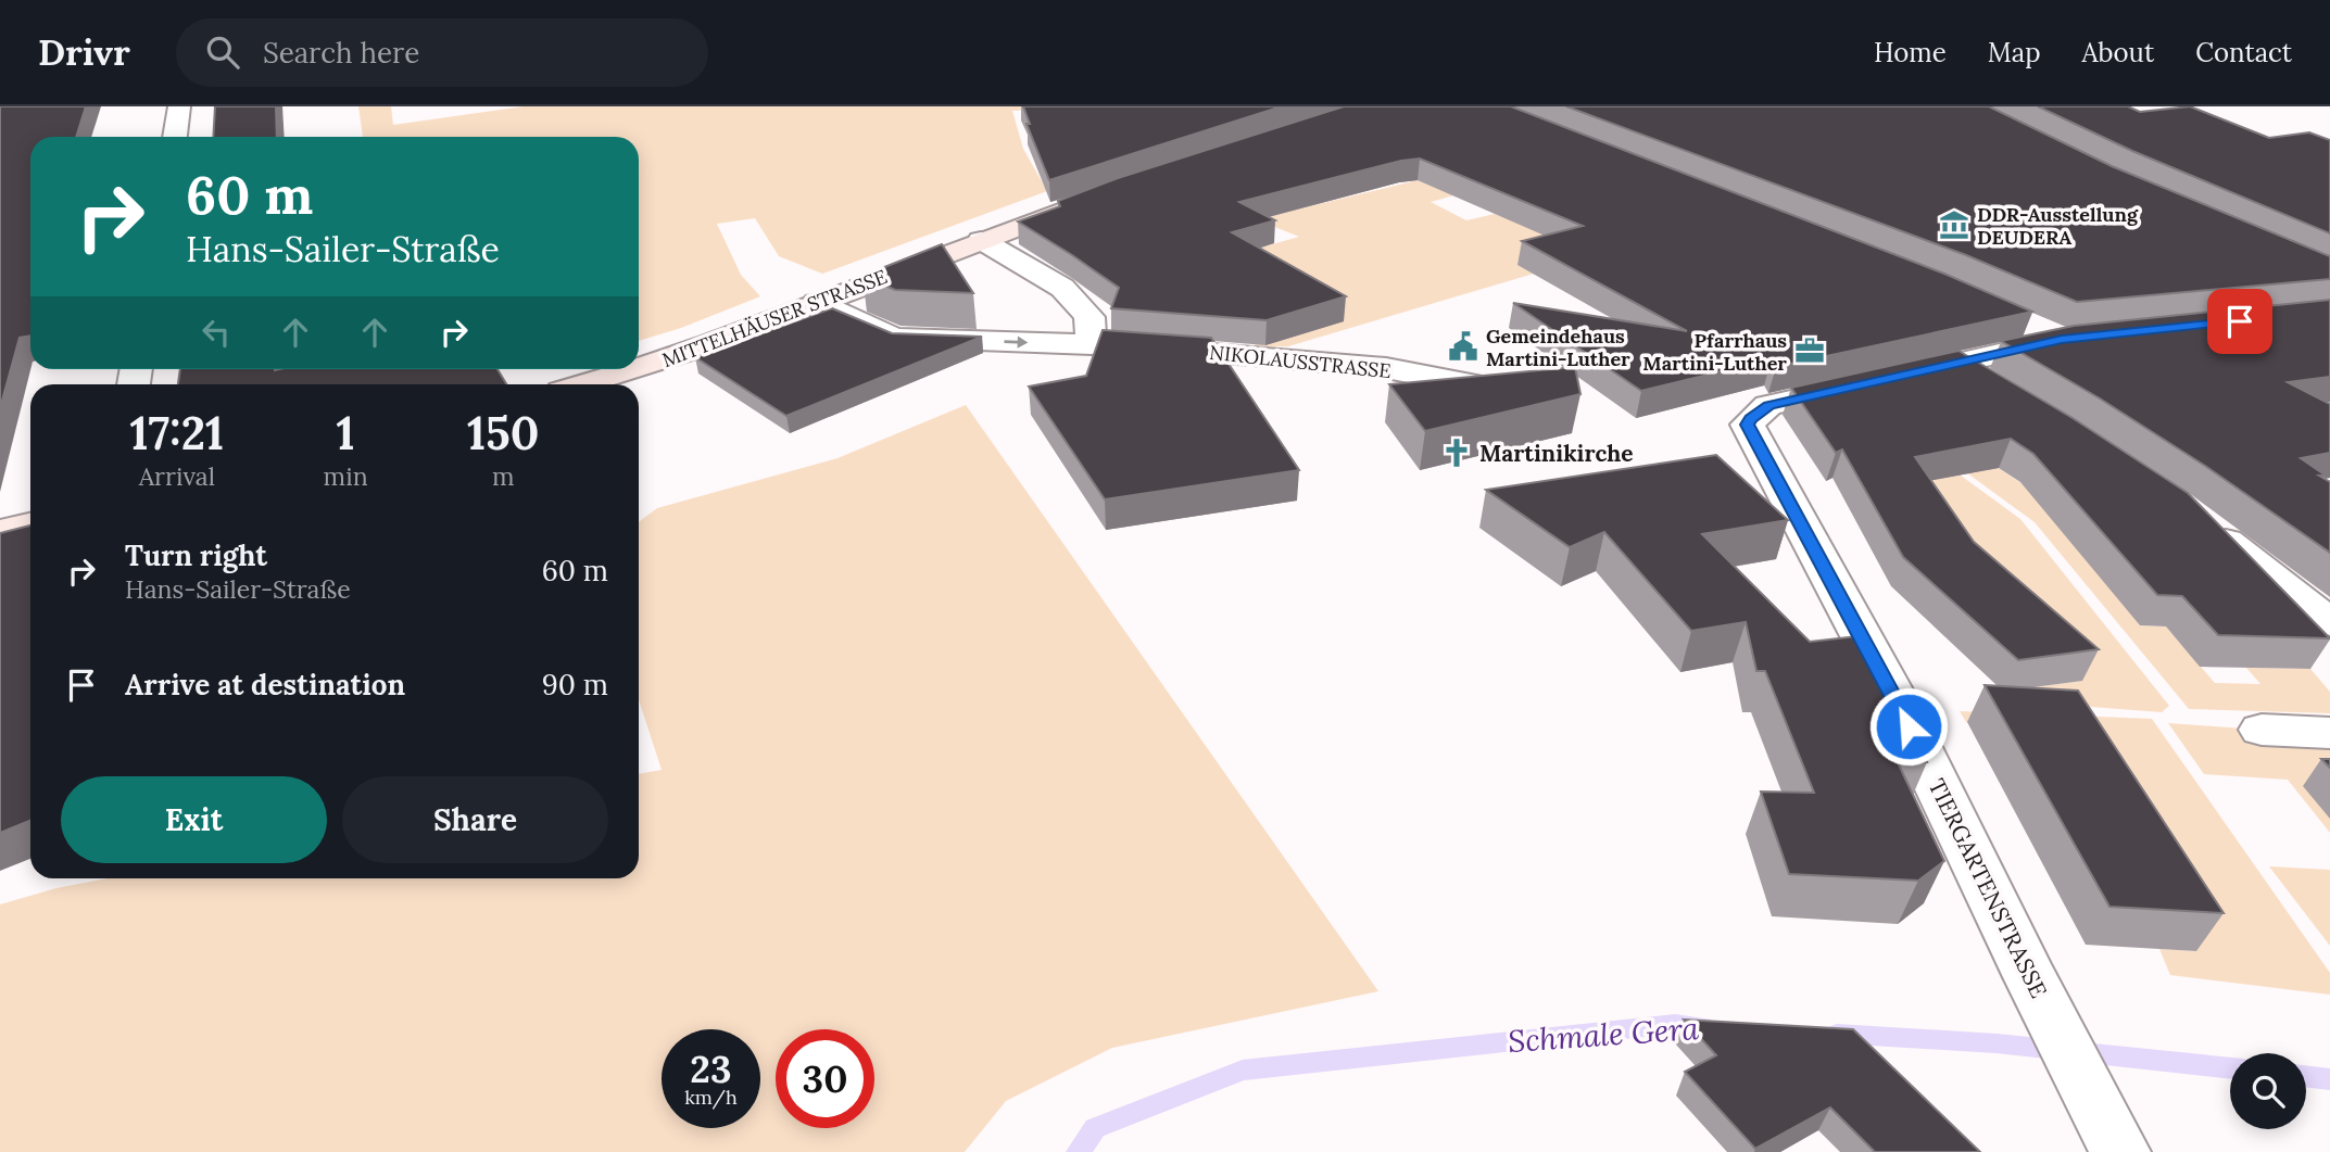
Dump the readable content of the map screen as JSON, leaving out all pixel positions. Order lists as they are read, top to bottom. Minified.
{"streets":{"main road":["MITTELHÄUSER STRASSE"],"street":["NIKOLAUSSTRASSE","TIERGARTENSTRASSE"]},"crossings":[["MITTELHÄUSER STRASSE","NIKOLAUSSTRASSE"]],"one_way":["NIKOLAUSSTRASSE"],"water":["Schmale Gera"],"places":{"museum":["DDR-Ausstellung DEUDERA"],"public building":["Gemeindehaus Martini-Luther"],"office":["Pfarrhaus Martini-Luther"],"church":["Martinikirche"]},"page":{"header":"Drivr","search":"Search here","nav":["Home","Map","About","Contact"],"turn":["60 m","Hans-Sailer-Straße"],"eta":["17:21","Arrival","1","min","150","m"],"list":[{"name":"Turn right","note":"Hans-Sailer-Straße","value":"60 m"},{"name":"Arrive at destination","value":"90 m"}],"buttons":["Exit","Share"],"speed":"23 km/h","limit":"30"}}
